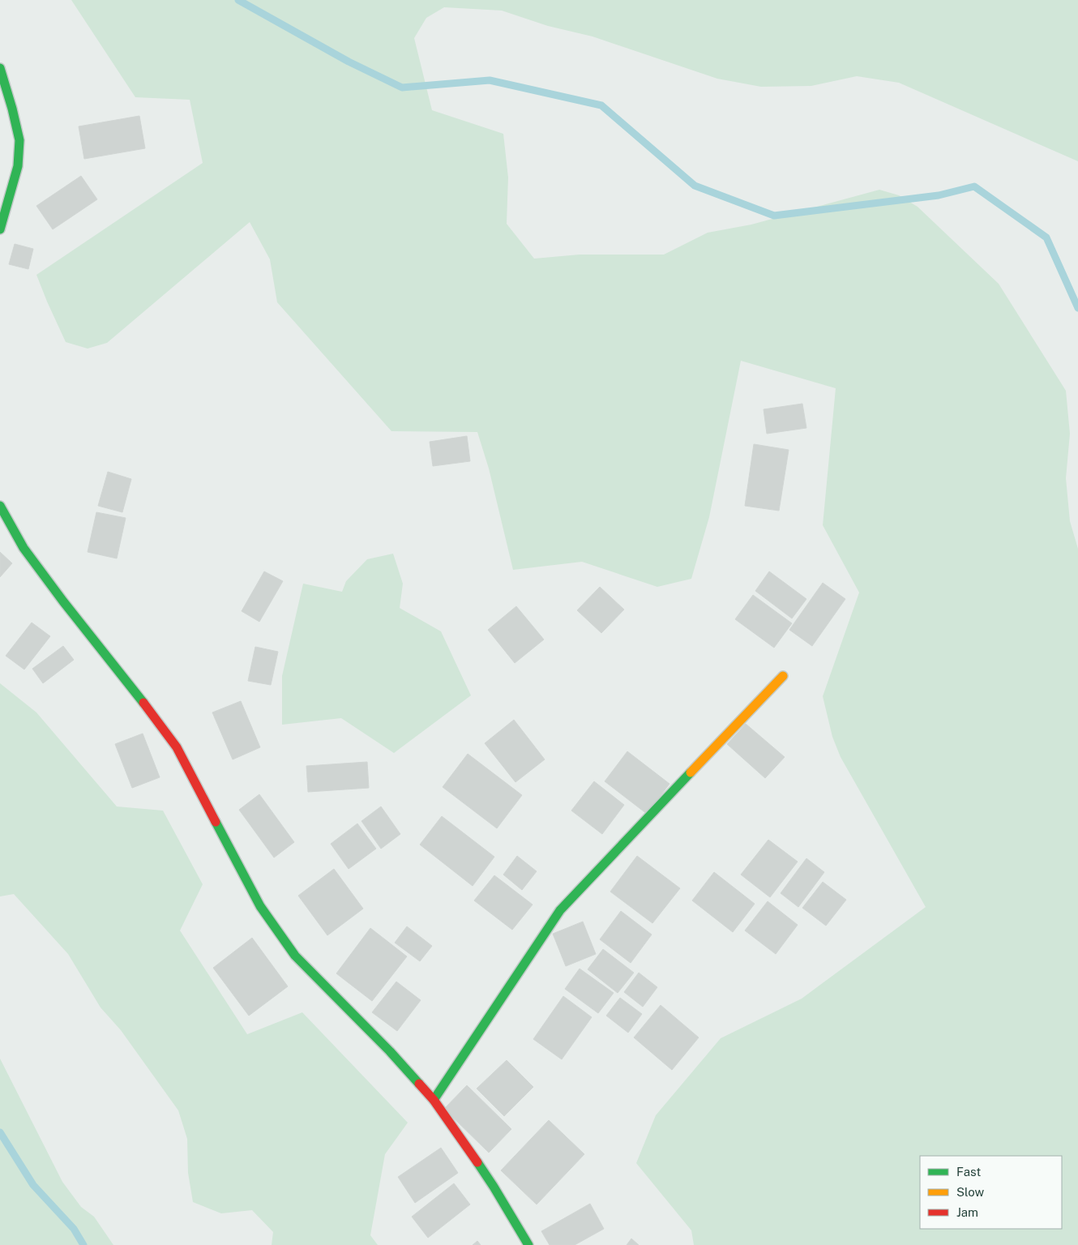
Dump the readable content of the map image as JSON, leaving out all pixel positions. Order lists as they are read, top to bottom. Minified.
{"legend":["Fast","Slow","Jam"]}
